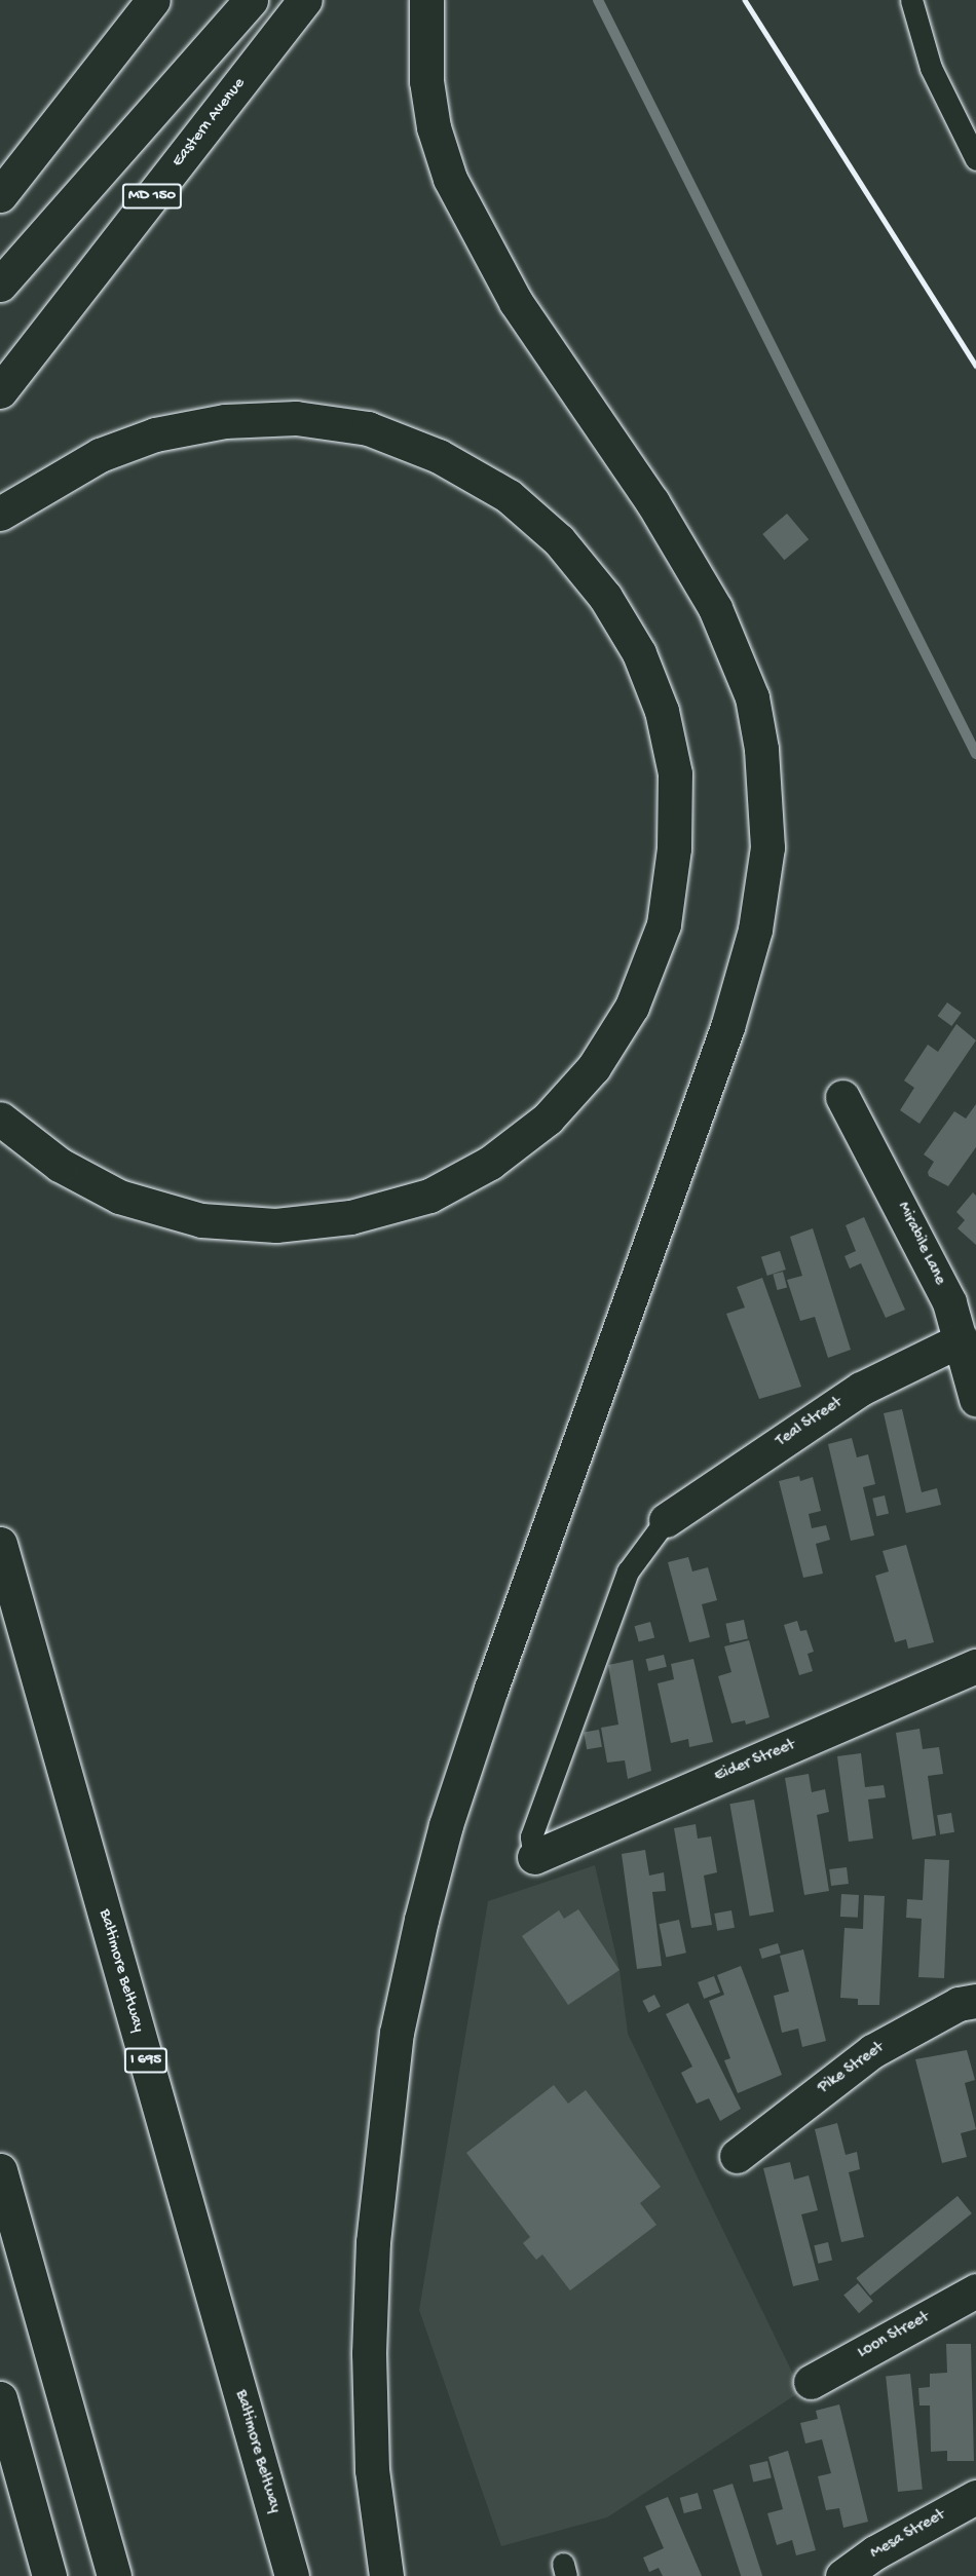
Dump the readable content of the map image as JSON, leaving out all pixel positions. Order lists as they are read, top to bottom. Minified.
{"streets":{"main road":["Eastern Avenue","MD 150","Mirabile Lane","Teal Street","Eider Street","Baltimore Beltway","I 695","Pike Street","Loon Street","Mesa Street"]},"crossings":[["Mirabile Lane","Teal Street"]]}
